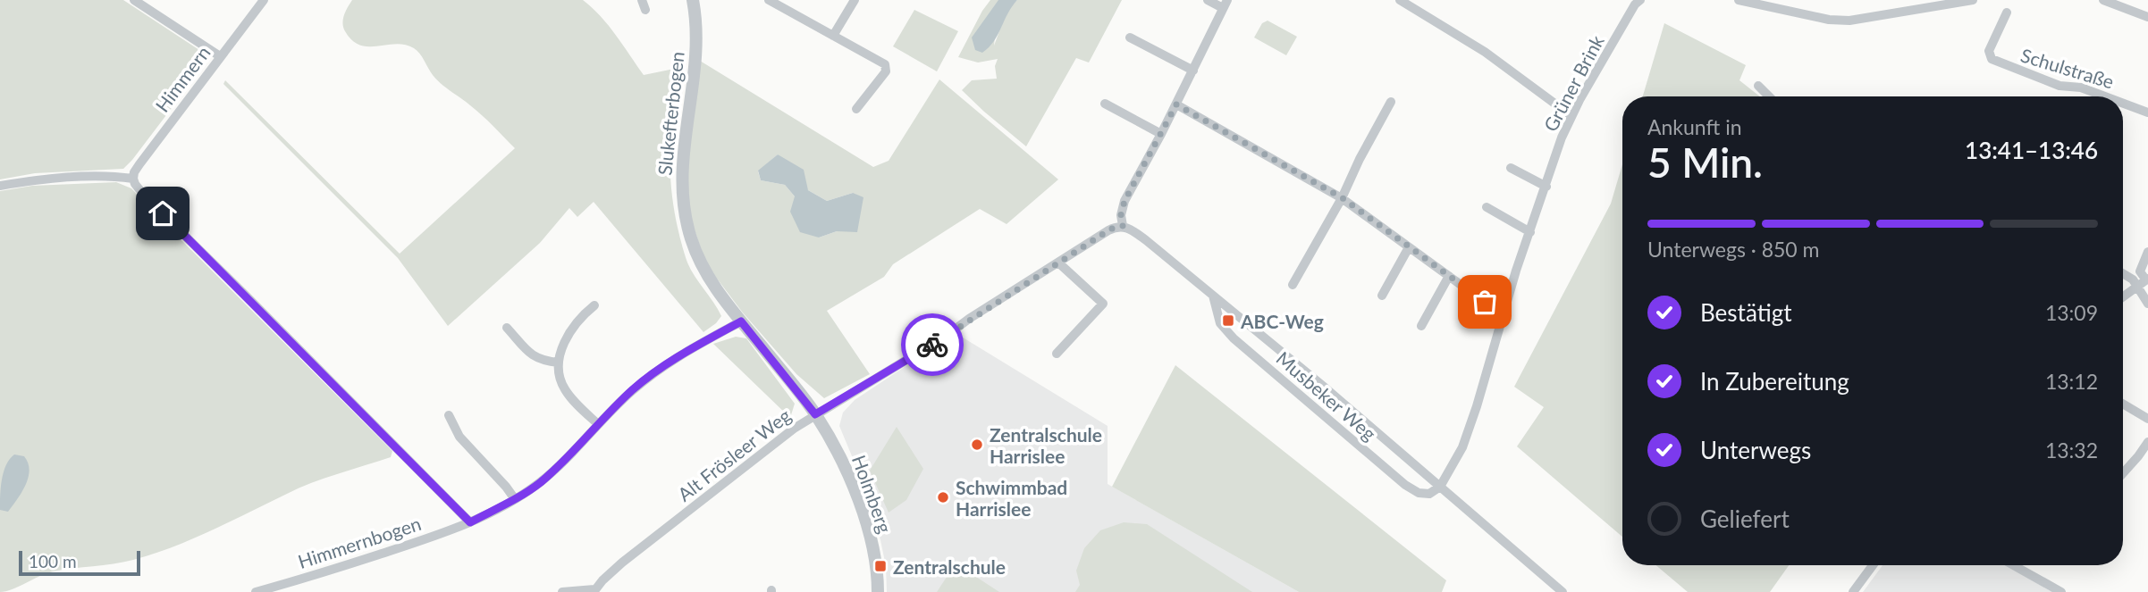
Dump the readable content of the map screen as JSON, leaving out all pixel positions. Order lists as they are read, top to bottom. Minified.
{"streets":{"street":["Schulstraße","Himmern","Grüner Brink","Slukefterbogen","Musbeker Weg","Alt Frösleer Weg","Holmberg","Himmernbogen"]},"crossings":[["Grüner Brink","Musbeker Weg"],["Slukefterbogen","Alt Frösleer Weg"],["Slukefterbogen","Holmberg"],["Slukefterbogen","Himmernbogen"],["Musbeker Weg","Alt Frösleer Weg"],["Alt Frösleer Weg","Holmberg"]],"places":{"transit":["ABC-Weg","Zentralschule"],"other":["Zentralschule Harrislee","Schwimmbad Harrislee"]},"scale_bar":"100 m","page":{"heading":["5 Min.","Ankunft in","13:41–13:46"],"bar":"Unterwegs · 850 m","list":[["Bestätigt","13:09"],["In Zubereitung","13:12"],["Unterwegs","13:32"],"Geliefert"],"scale":"100 m"}}
